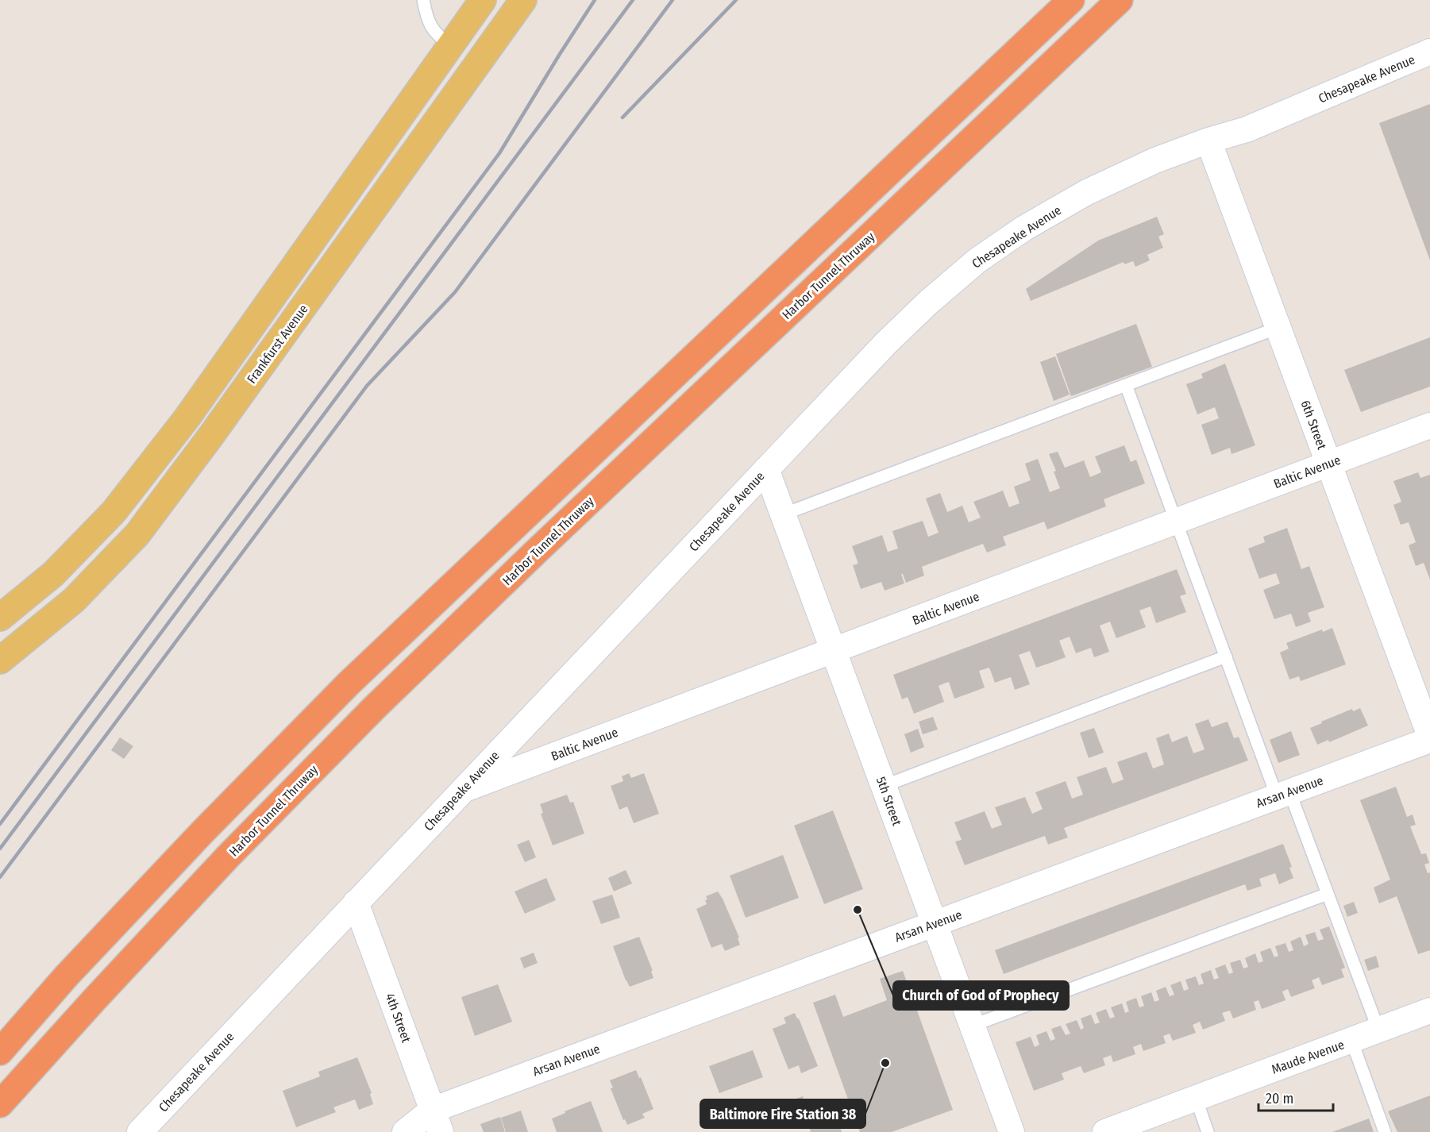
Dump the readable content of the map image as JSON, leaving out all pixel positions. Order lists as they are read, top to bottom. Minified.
{"streets":{"highway":["Harbor Tunnel Thruway"],"main road":["Frankfurst Avenue"],"street":["Chesapeake Avenue","6th Street","Baltic Avenue","Arsan Avenue","5th Street","4th Street","Maude Avenue"]},"crossings":[["Chesapeake Avenue","6th Street"],["Chesapeake Avenue","Baltic Avenue"],["Chesapeake Avenue","5th Street"],["Chesapeake Avenue","4th Street"],["6th Street","Baltic Avenue"],["Baltic Avenue","5th Street"],["Arsan Avenue","5th Street"],["Arsan Avenue","4th Street"]],"places":["Church of God of Prophecy","Baltimore Fire Station 38"],"scale_bar":"20 m"}
